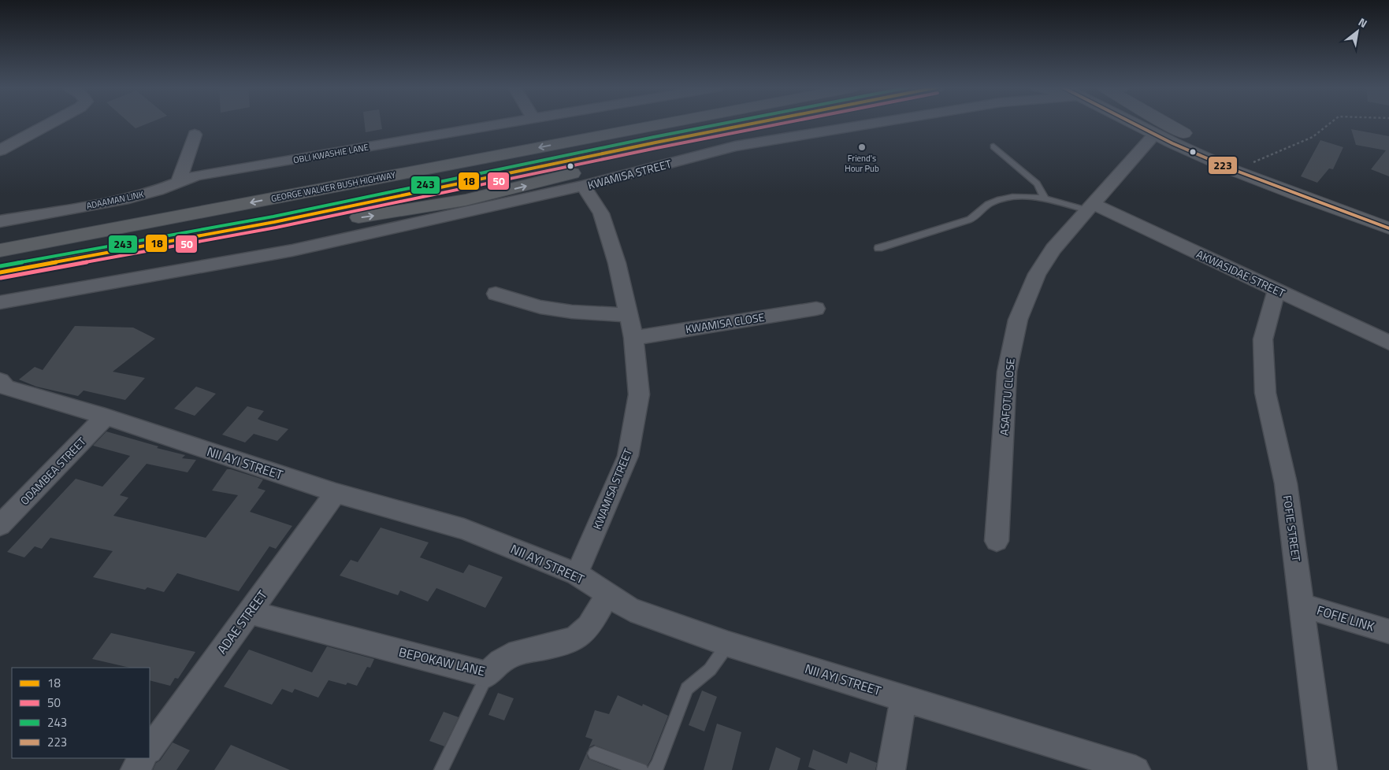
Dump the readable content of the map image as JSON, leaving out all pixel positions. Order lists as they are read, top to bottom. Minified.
{"streets":{"highway":["GEORGE WALKER BUSH HIGHWAY"],"street":["OBLI KWASHIE LANE","KWAMISA STREET","ADAAMAN LINK","AKWASIDAE STREET","KWAMISA CLOSE","ASAFOTU CLOSE","NII AYI STREET","ODAMBEA STREET","FOFIE STREET","FOFIE LINK","ADAE STREET","BEPOKAW LANE"]},"crossings":[["OBLI KWASHIE LANE","ADAAMAN LINK"],["KWAMISA STREET","KWAMISA CLOSE"],["KWAMISA STREET","NII AYI STREET"],["AKWASIDAE STREET","ASAFOTU CLOSE"],["AKWASIDAE STREET","FOFIE STREET"],["NII AYI STREET","ODAMBEA STREET"],["NII AYI STREET","ADAE STREET"],["NII AYI STREET","BEPOKAW LANE"],["FOFIE STREET","FOFIE LINK"],["ADAE STREET","BEPOKAW LANE"]],"places":["Friend's Hour Pub"],"lines":["transit line 18","transit line 50","transit line 243","transit line 223"],"legend":["18","50","243","223"],"north":"top right"}
